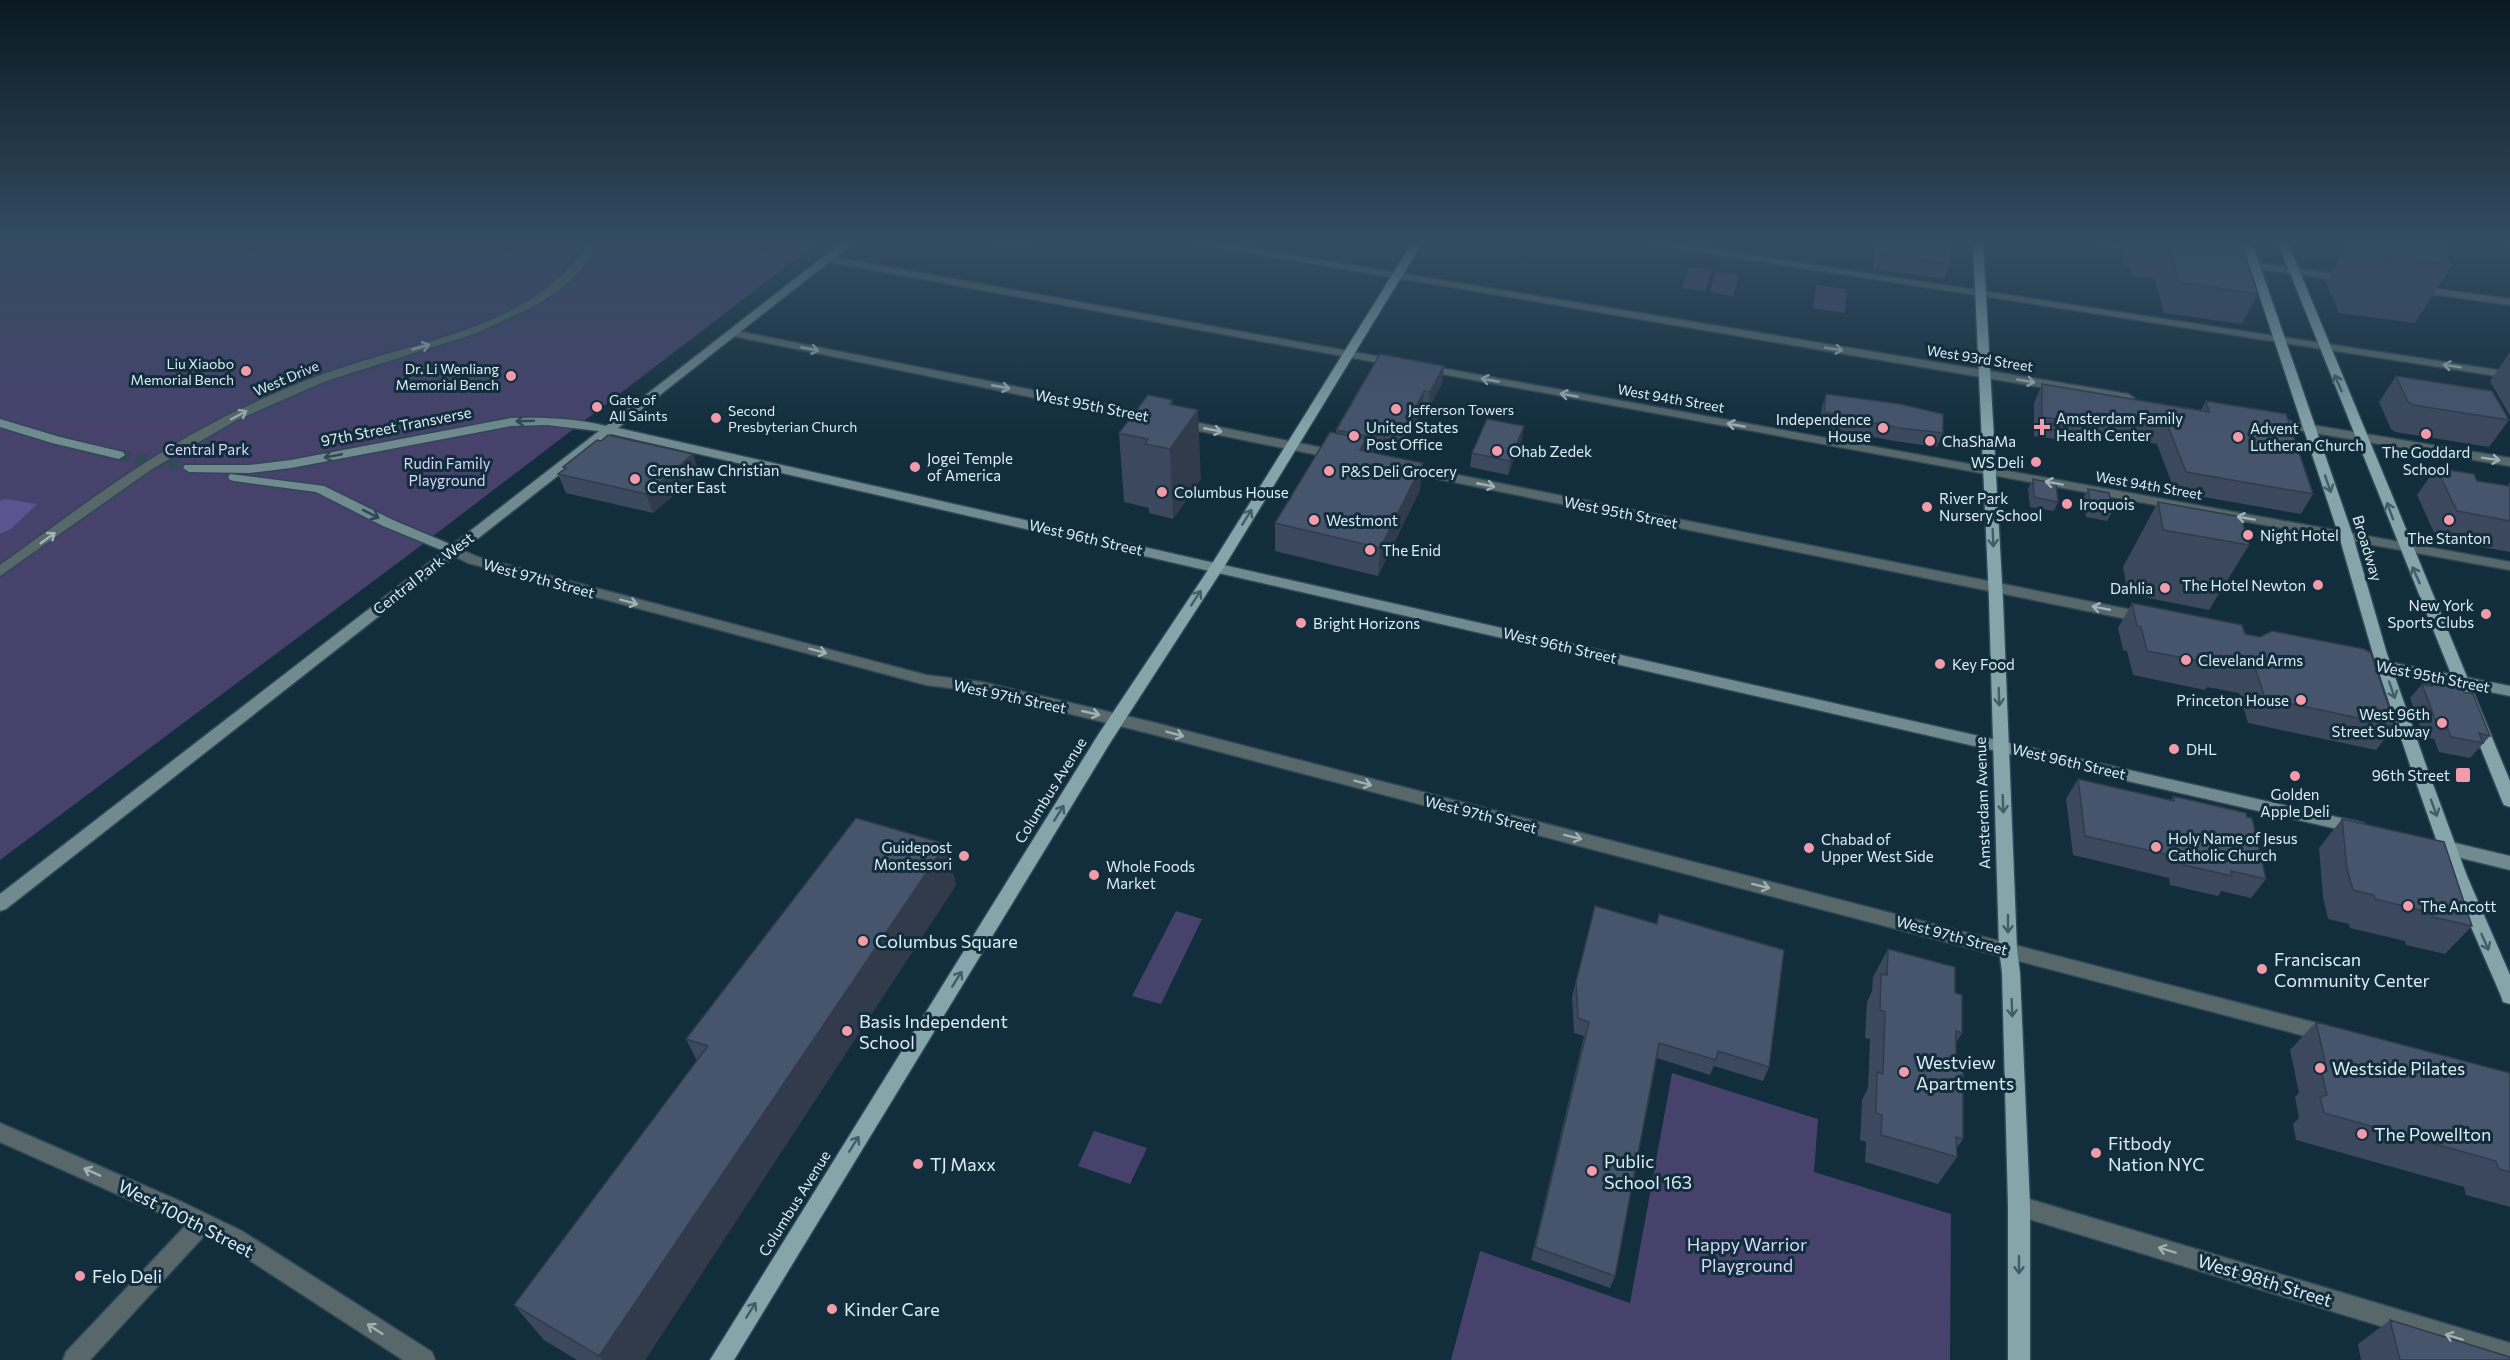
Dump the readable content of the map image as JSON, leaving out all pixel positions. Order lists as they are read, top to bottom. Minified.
{"streets":{"main road":["West 95th Street","97th Street Transverse","West 96th Street","Broadway","Central Park West","Columbus Avenue","Amsterdam Avenue"],"street":["West 93rd Street","West Drive","West 94th Street","West 97th Street","West 100th Street","West 98th Street"]},"crossings":[["West 93rd Street","Amsterdam Avenue"],["West 94th Street","Broadway"],["West 94th Street","Columbus Avenue"],["West 94th Street","Amsterdam Avenue"],["West 95th Street","Broadway"],["West 95th Street","Central Park West"],["West 95th Street","Columbus Avenue"],["West 95th Street","Amsterdam Avenue"],["97th Street Transverse","West 96th Street"],["97th Street Transverse","Central Park West"],["97th Street Transverse","West 97th Street"],["West 96th Street","Central Park West"],["West 96th Street","Columbus Avenue"],["West 96th Street","Amsterdam Avenue"],["Central Park West","West 97th Street"],["West 97th Street","Columbus Avenue"],["West 97th Street","Amsterdam Avenue"],["Amsterdam Avenue","West 98th Street"]],"one_way":["West 93rd Street","West Drive","West 94th Street","West 97th Street","Columbus Avenue","Amsterdam Avenue","West 100th Street","West 98th Street"],"parks":["Central Park","Rudin Family Playground","Happy Warrior Playground"],"places":{"other":["Liu Xiaobo Memorial Bench","Dr. Li Wenliang Memorial Bench","Gate of All Saints","Jefferson Towers","Second Presbyterian Church","Independence House","The Goddard School","United States Post Office","Advent Lutheran Church","ChaShaMa","Ohab Zedek","WS Deli","Jogei Temple of America","P&S Deli Grocery","Crenshaw Christian Center East","Columbus House","Iroquois","River Park Nursery School","Westmont","The Stanton","Night Hotel","The Enid","The Hotel Newton","Dahlia","New York Sports Clubs","Bright Horizons","Cleveland Arms","Key Food","Princeton House","West 96th Street Subway","DHL","Golden Apple Deli","Holy Name of Jesus Catholic Church","Chabad of Upper West Side","Guidepost Montessori","Whole Foods Market","The Ancott","Columbus Square","Franciscan Community Center","Basis Independent School","Westside Pilates","Westview Apartments","The Powellton","Fitbody Nation NYC","TJ Maxx","Public School 163","Felo Deli","Kinder Care"],"health":["Amsterdam Family Health Center"],"transit":["96th Street"]}}
